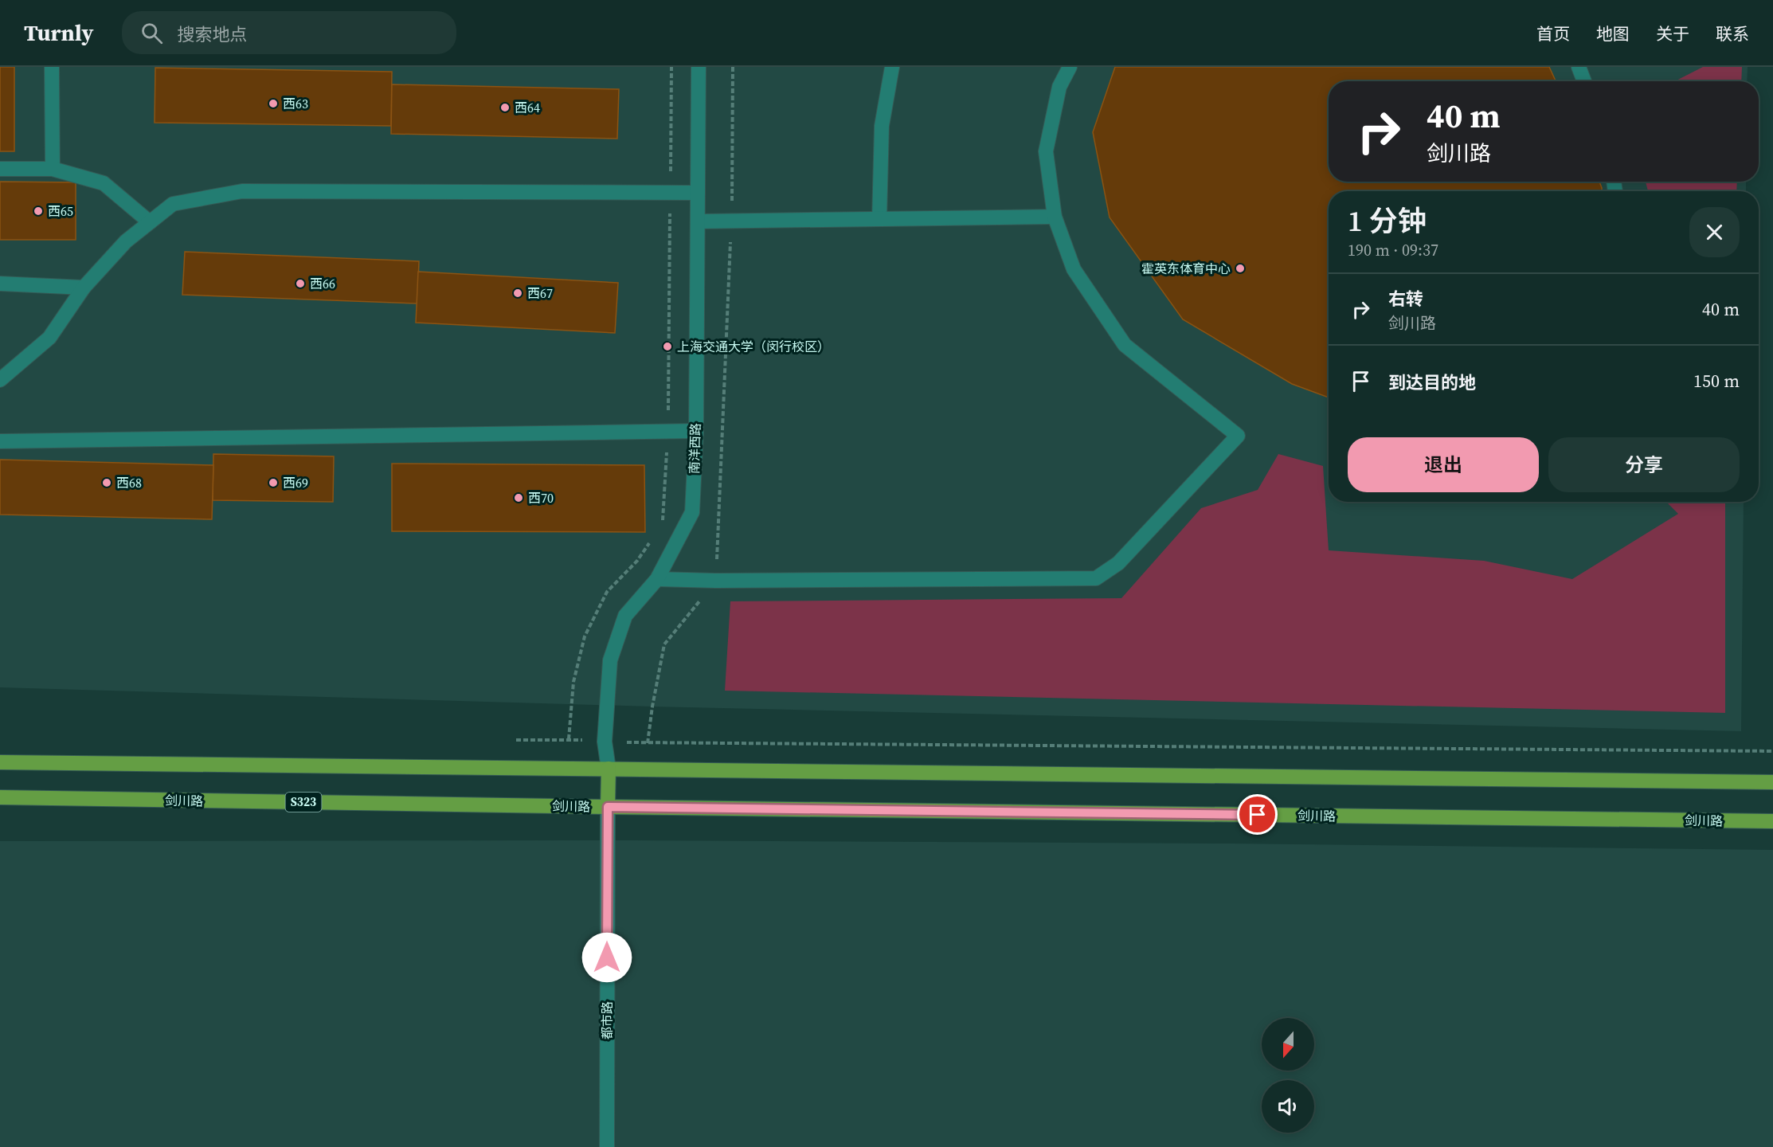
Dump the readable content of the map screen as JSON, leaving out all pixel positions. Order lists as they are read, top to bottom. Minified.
{"streets":{"main road":["南洋西路","剑川路","S323"],"street":["都市路"]},"crossings":[["南洋西路","剑川路"],["南洋西路","都市路"],["剑川路","都市路"]],"places":["西63","西64","西65","霍英东体育中心","西66","西67","上海交通大学（闵行校区）","西68","西69","西70"],"north":"bottom","page":{"header":"Turnly","search":"搜索地点","nav":["首页","地图","关于","联系"],"turn":["40 m","剑川路"],"heading":["1 分钟","190 m · 09:37"],"list":[{"name":"右转","note":"剑川路","value":"40 m"},{"name":"到达目的地","value":"150 m"}],"buttons":["退出","分享"]}}
